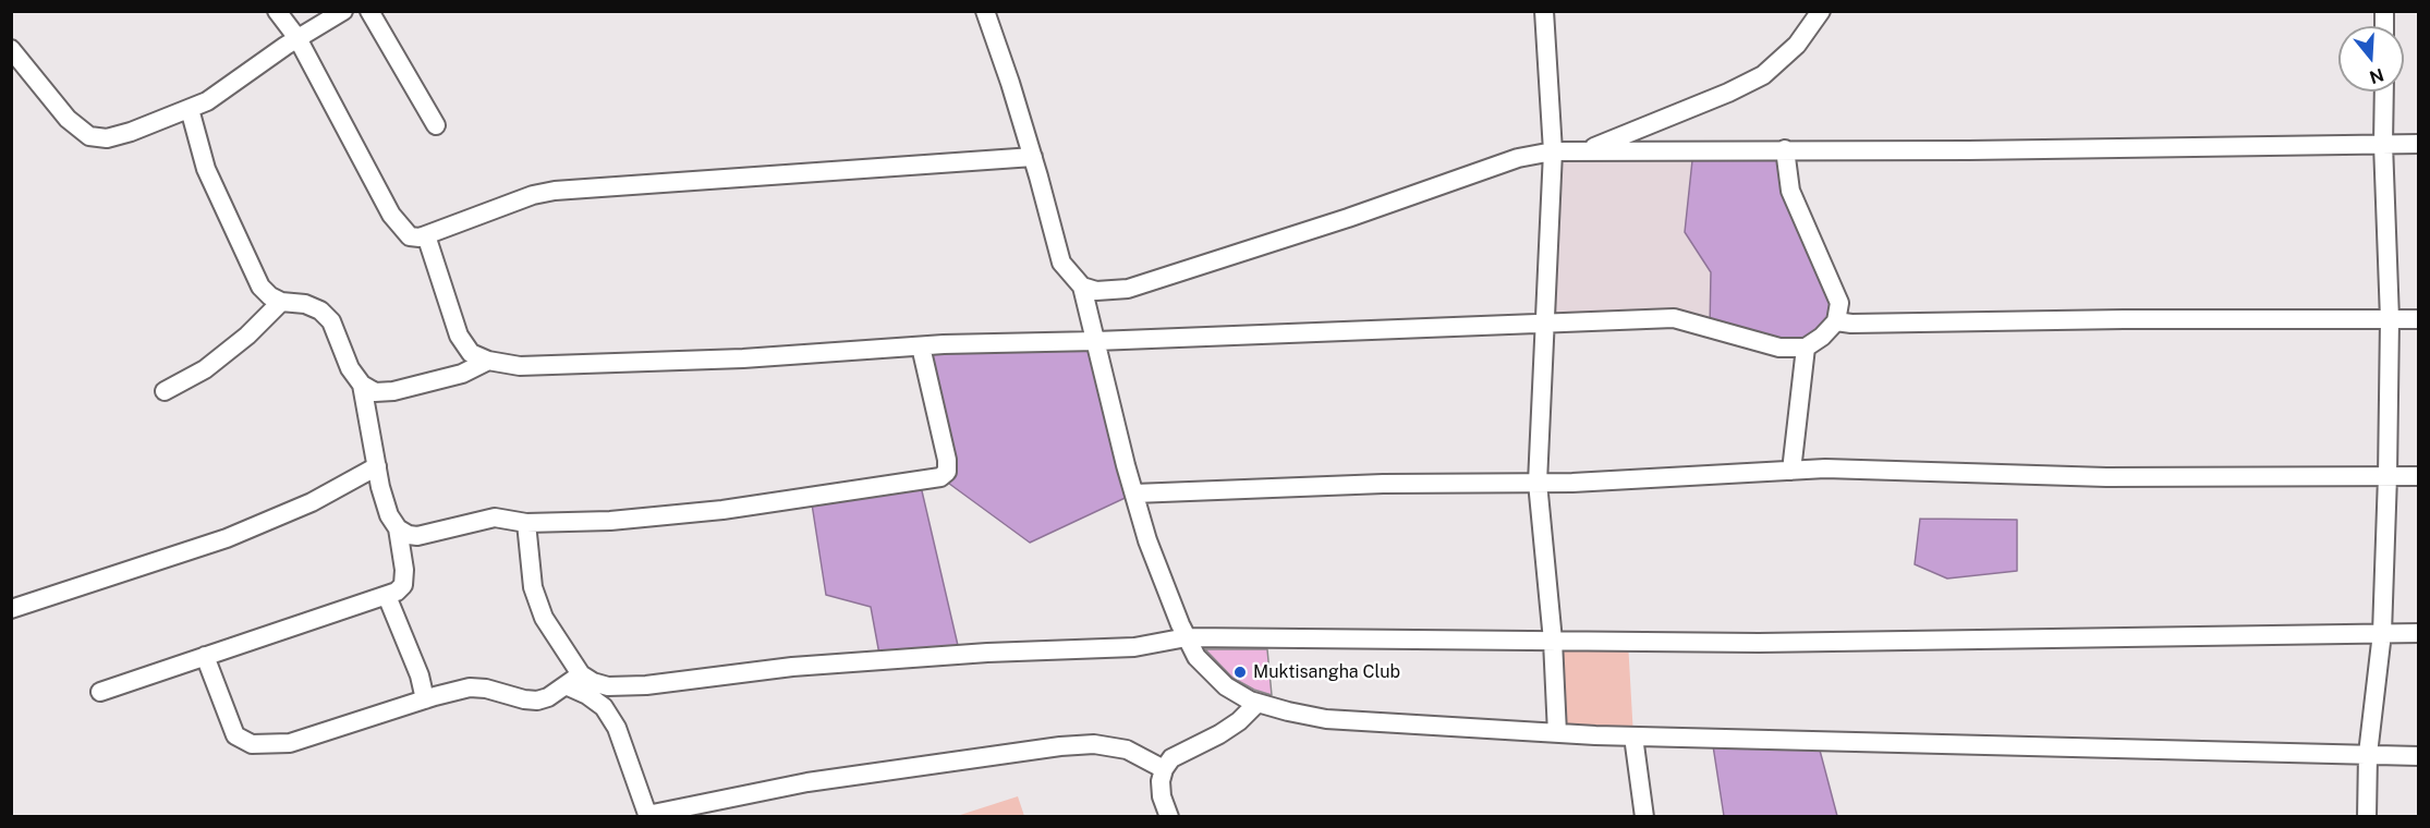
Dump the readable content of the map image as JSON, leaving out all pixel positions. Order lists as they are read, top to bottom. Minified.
{"places":["Muktisangha Club"],"north":"bottom"}
